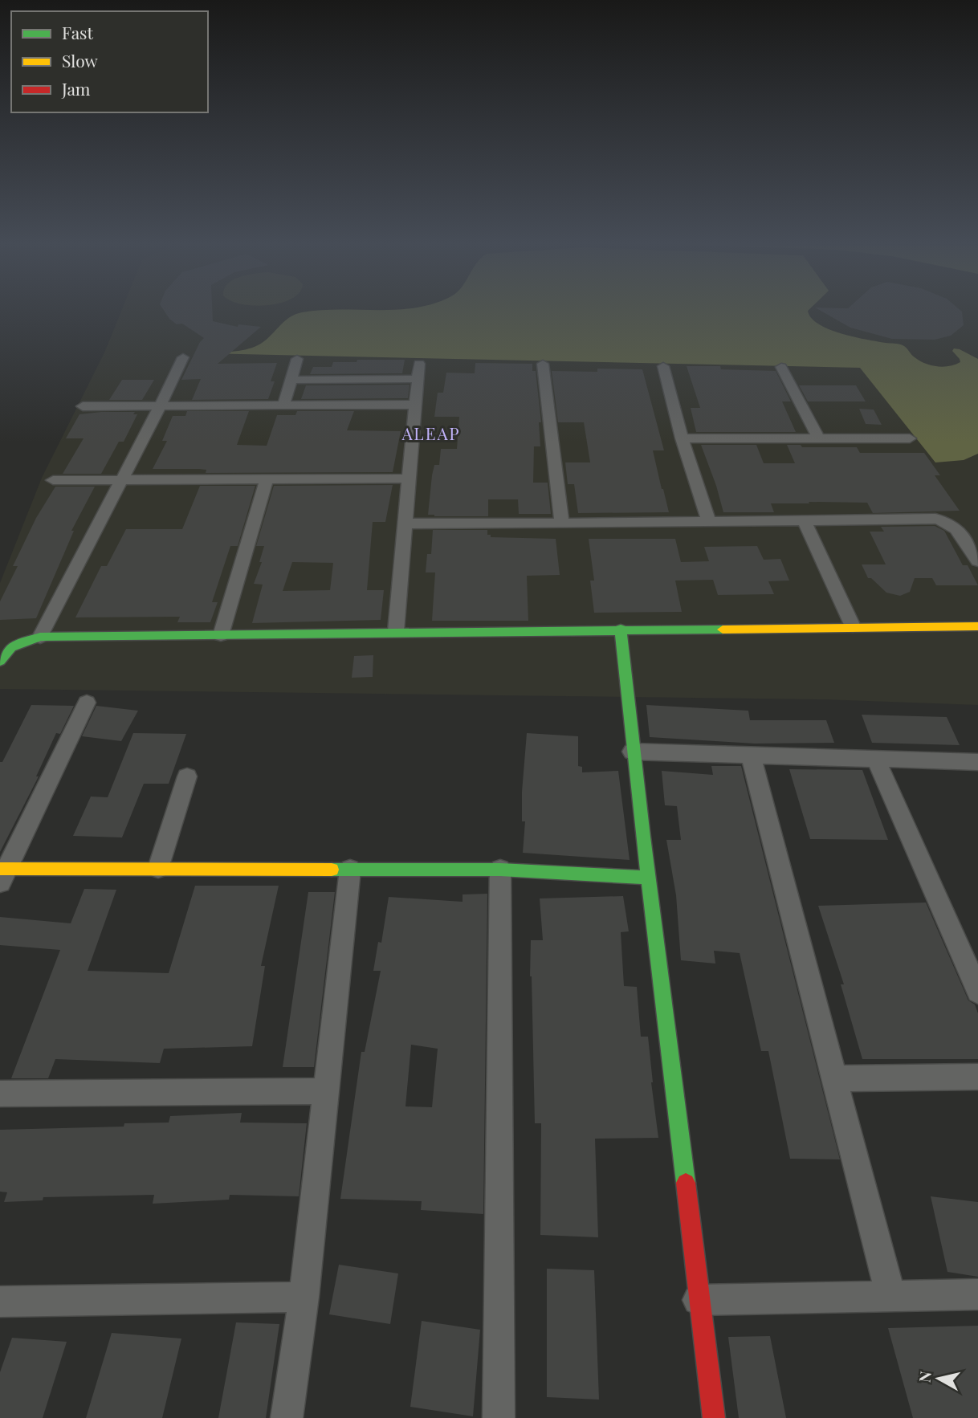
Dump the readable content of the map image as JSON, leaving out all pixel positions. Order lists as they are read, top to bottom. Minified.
{"districts":["ALEAP"],"legend":["Fast","Slow","Jam"],"north":"left"}
